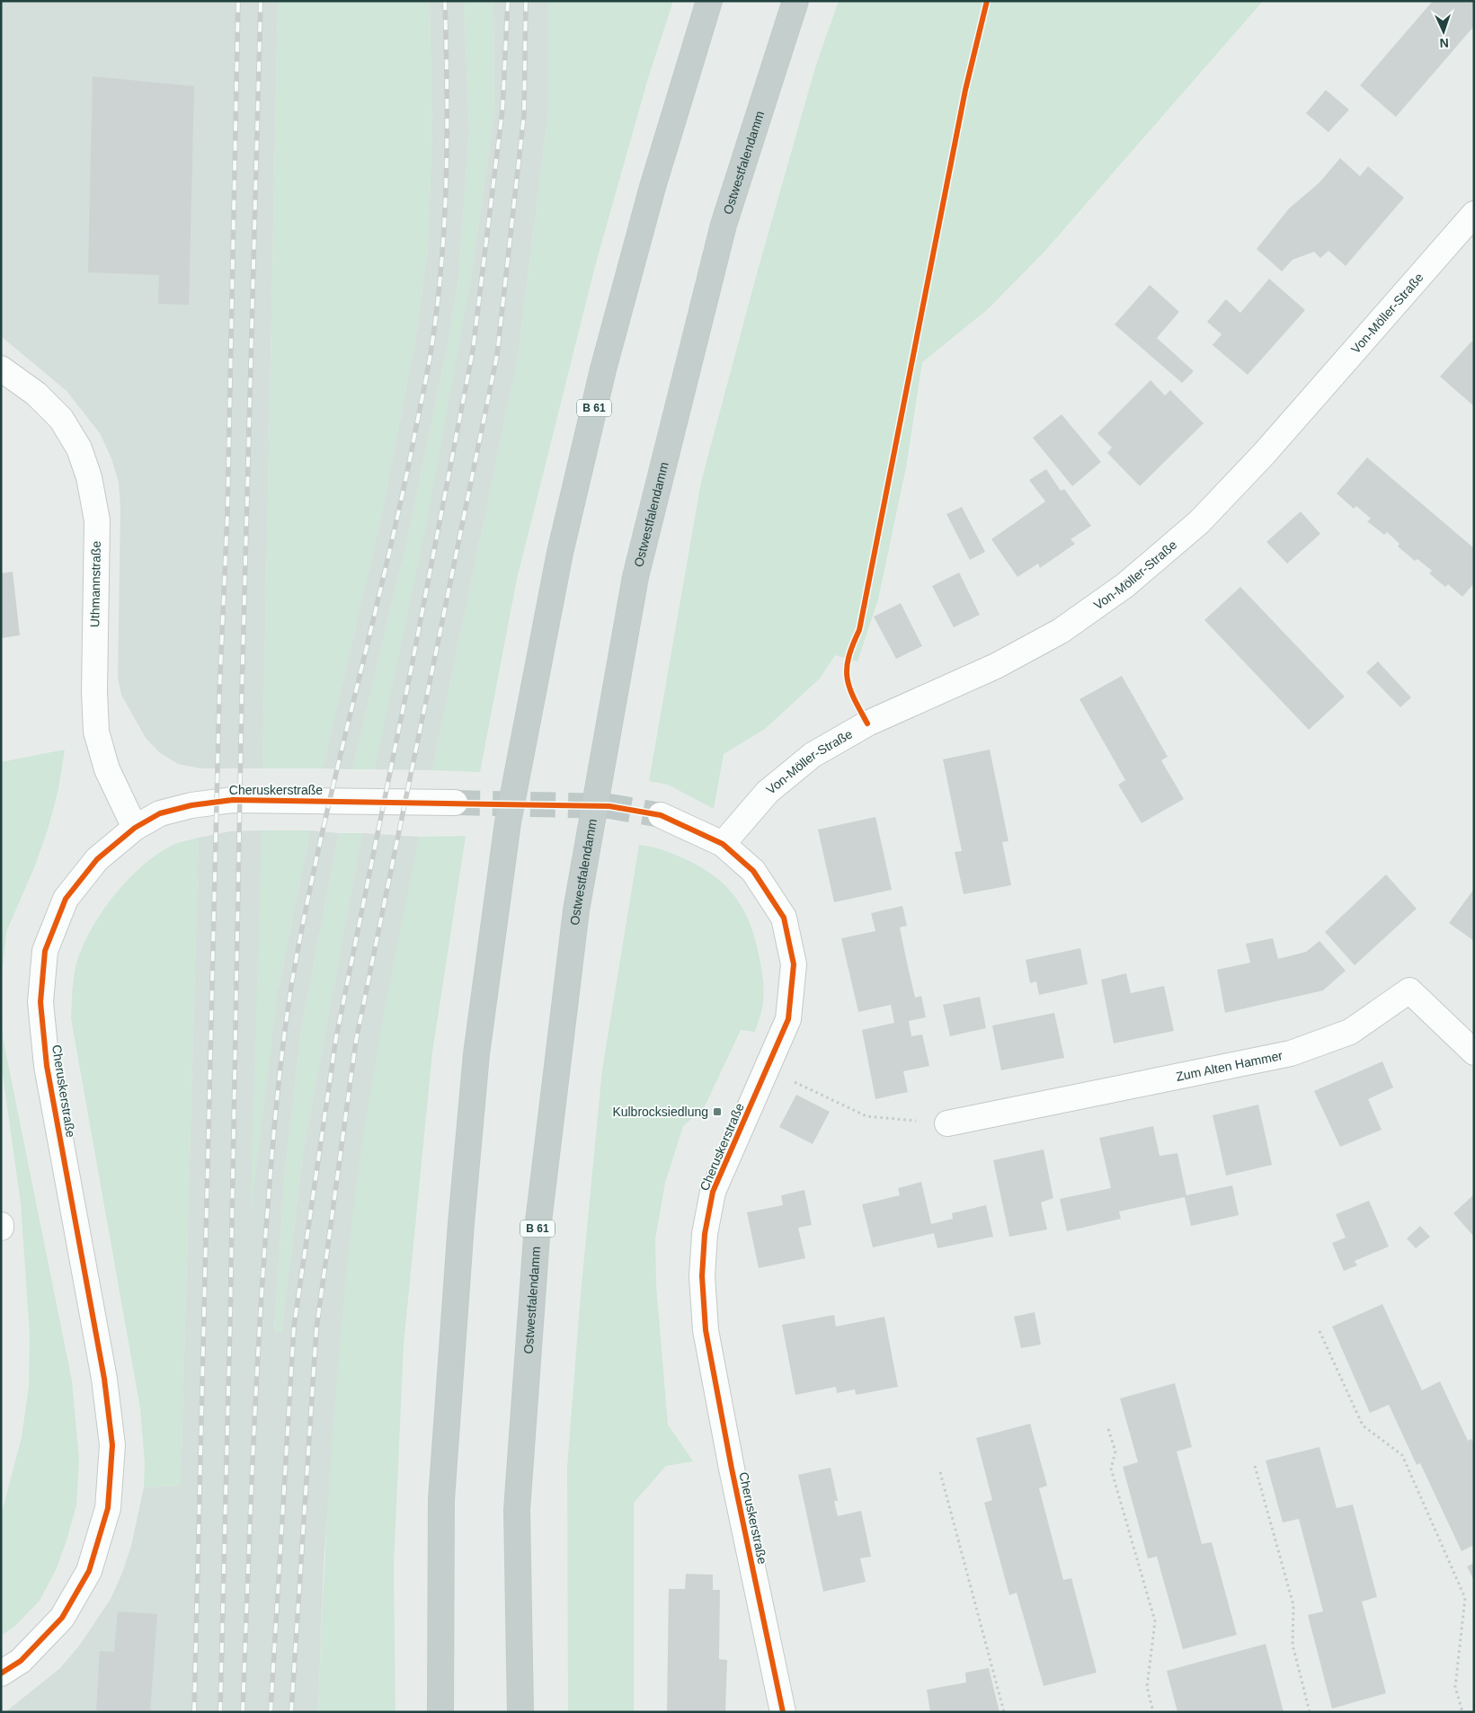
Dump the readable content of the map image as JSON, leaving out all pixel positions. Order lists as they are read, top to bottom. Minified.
{"streets":{"highway":["Ostwestfalendamm","B 61"],"street":["Von-Möller-Straße","Uthmannstraße","Cheruskerstraße","Zum Alten Hammer"]},"crossings":[["Von-Möller-Straße","Cheruskerstraße"],["Uthmannstraße","Cheruskerstraße"]],"places":{"transit":["Kulbrocksiedlung"]},"north":"bottom"}
